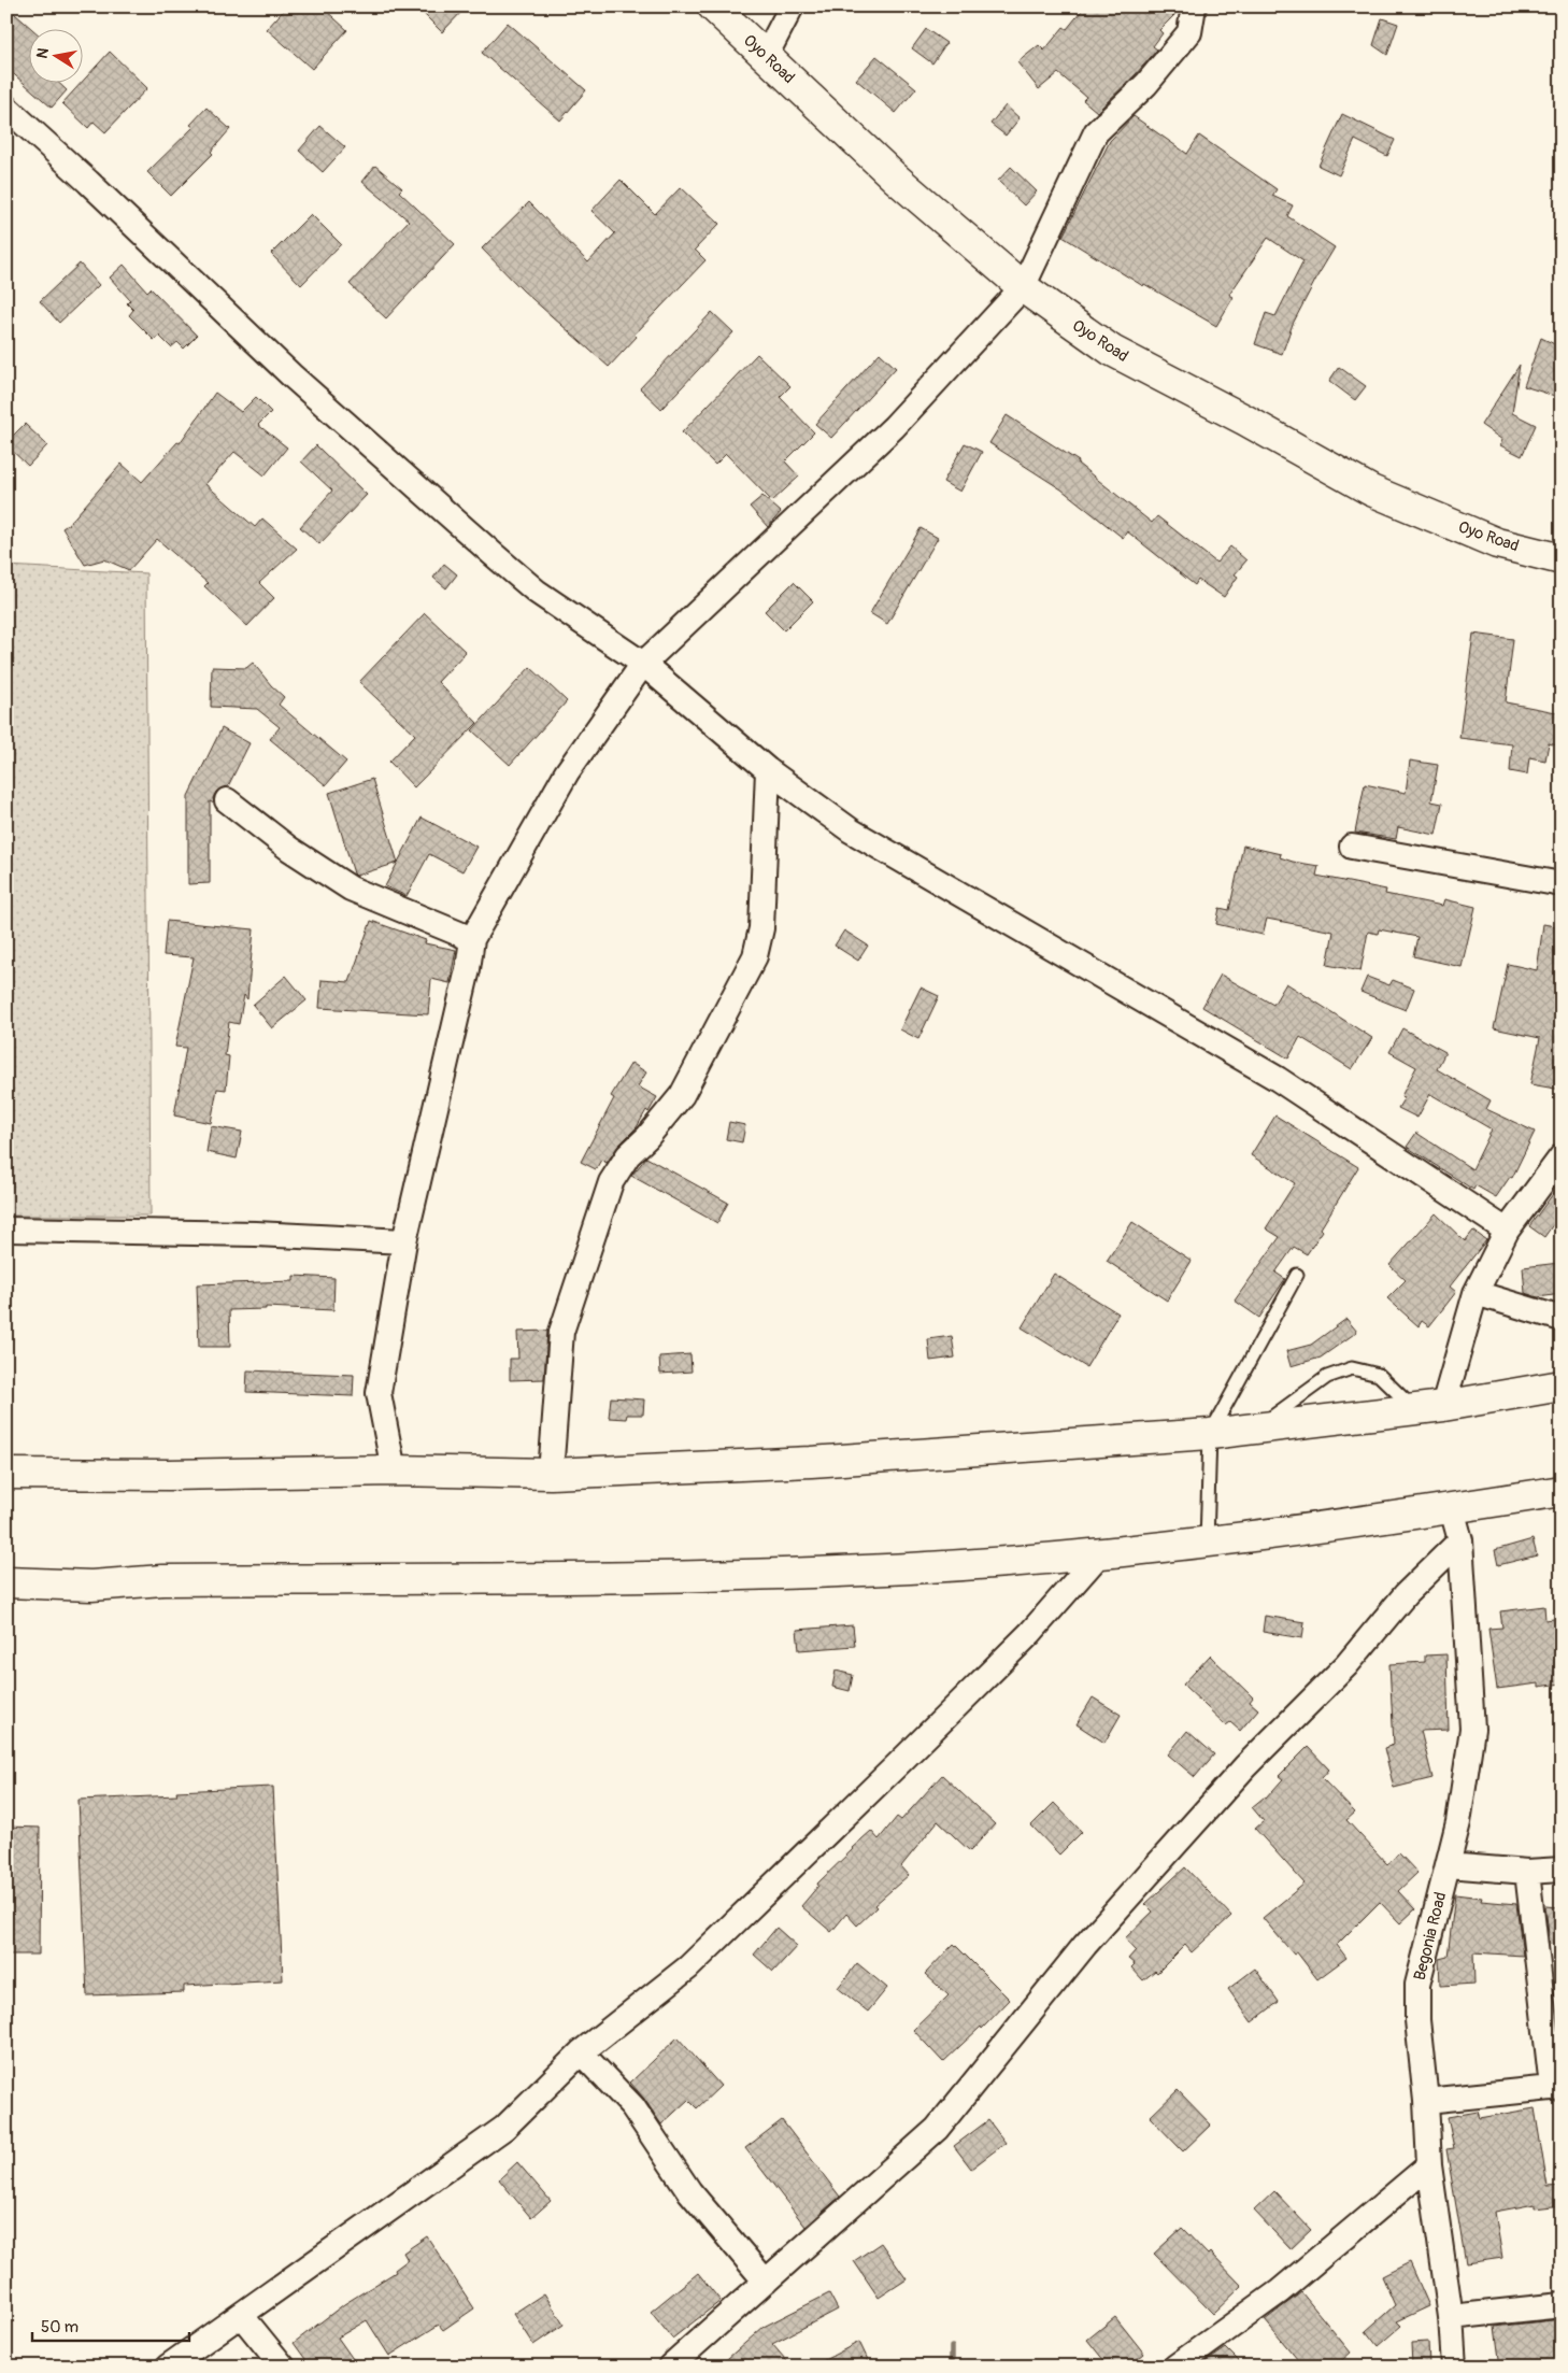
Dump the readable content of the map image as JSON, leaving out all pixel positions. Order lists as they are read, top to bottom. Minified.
{"streets":{"highway":["Oyo Road"],"street":["Begonia Road"]},"scale_bar":"50 m","north":"left"}
